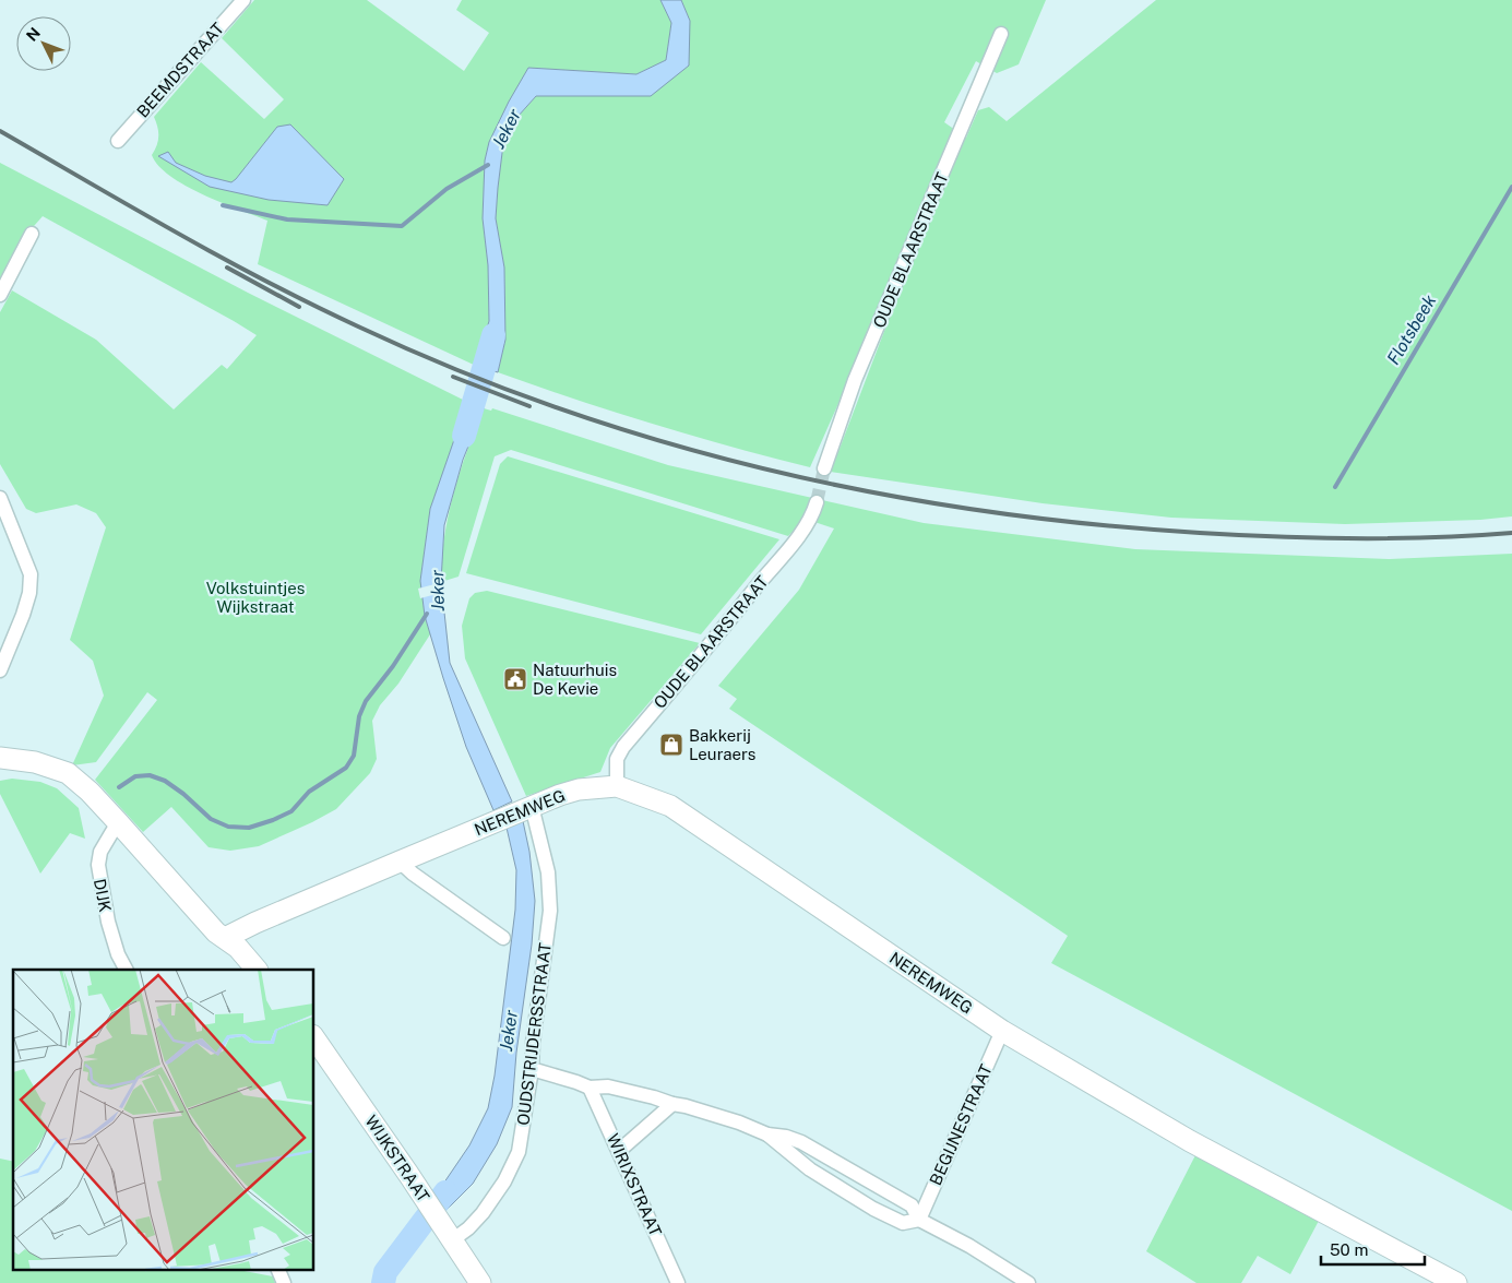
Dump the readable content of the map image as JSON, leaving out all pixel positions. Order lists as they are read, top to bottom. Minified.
{"streets":{"street":["BEEMDSTRAAT","OUDE BLAARSTRAAT","NEREMWEG","DIJK","OUDSTRIJDERSSTRAAT","BEGIJNESTRAAT","WIJKSTRAAT","WIRIXSTRAAT"]},"crossings":[["OUDE BLAARSTRAAT","NEREMWEG"],["NEREMWEG","OUDSTRIJDERSSTRAAT"],["NEREMWEG","BEGIJNESTRAAT"],["OUDSTRIJDERSSTRAAT","WIJKSTRAAT"]],"water":["Jeker","Flotsbeek"],"parks":["Volkstuintjes Wijkstraat"],"places":{"public building":["Natuurhuis De Kevie"],"shop":["Bakkerij Leuraers"]},"scale_bar":"50 m","north":"top left"}
